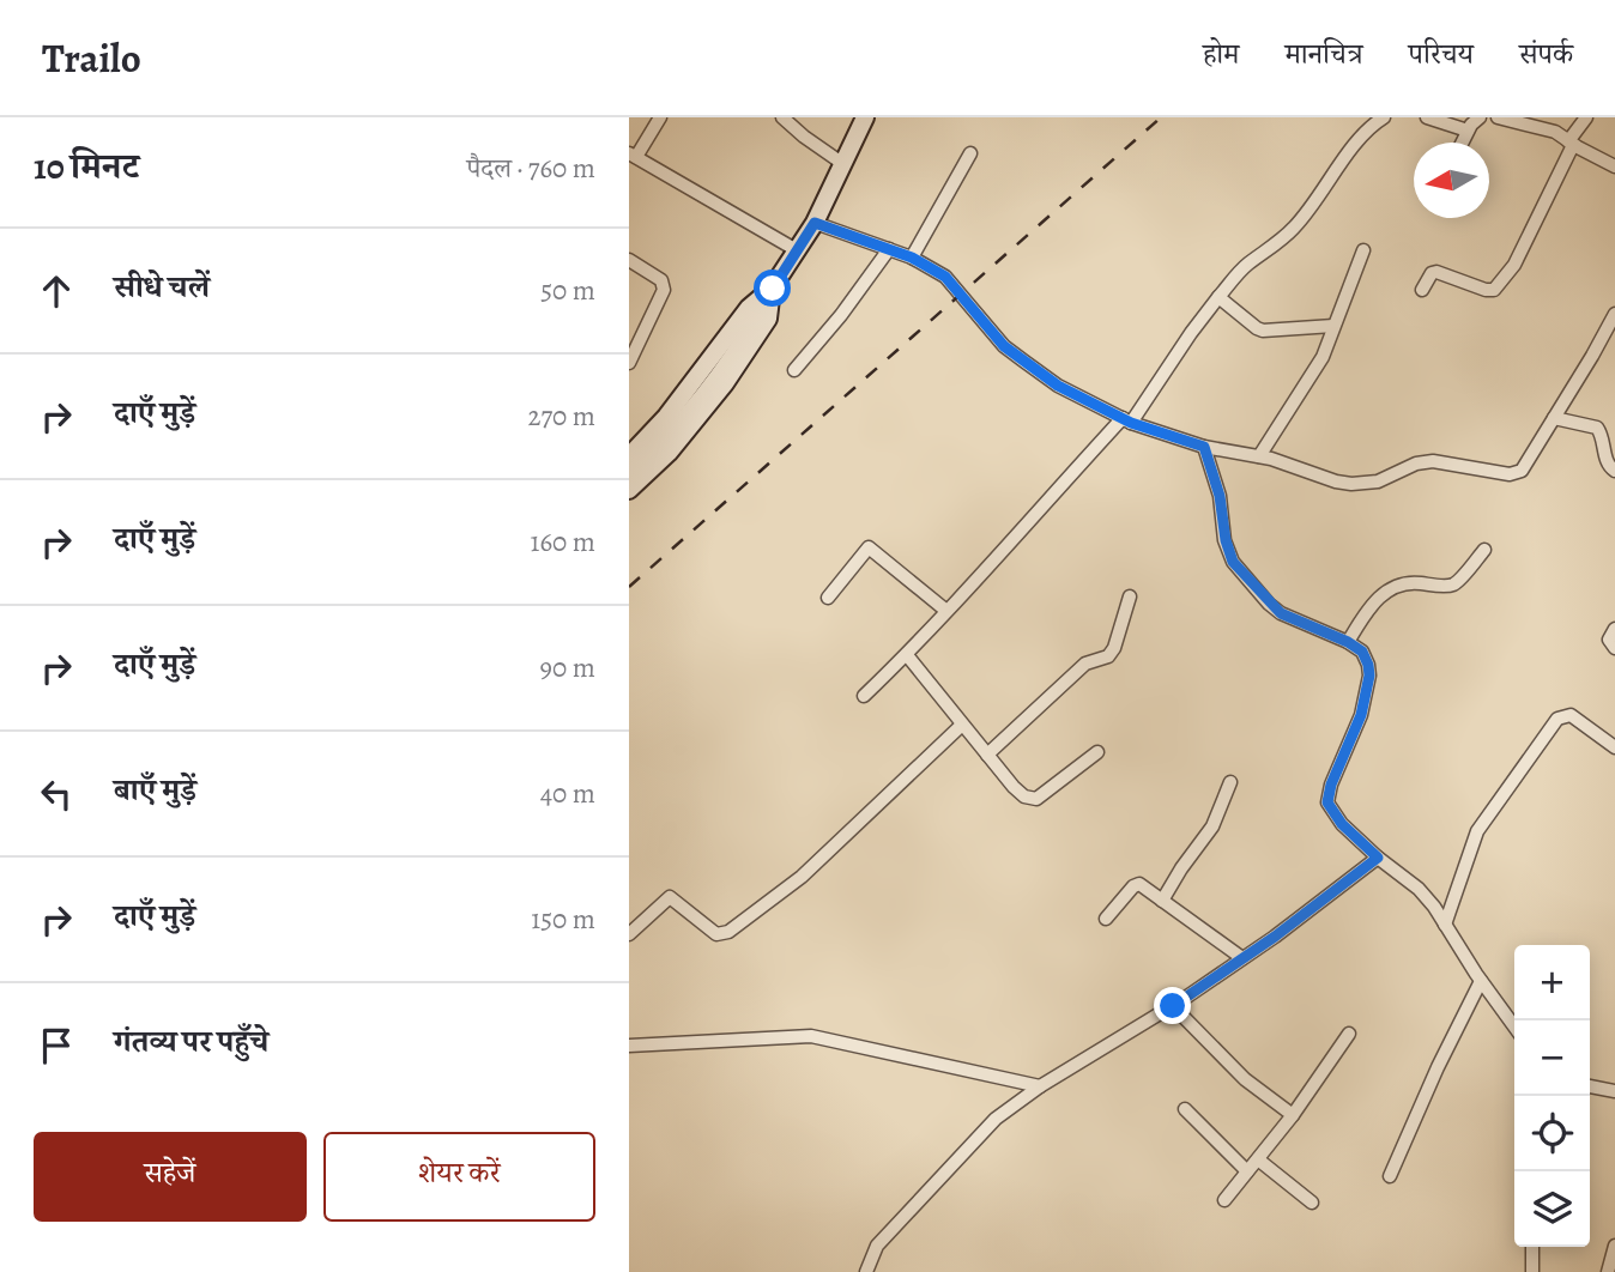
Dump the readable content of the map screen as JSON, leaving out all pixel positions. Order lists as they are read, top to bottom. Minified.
{"north":"left","page":{"header":"Trailo","nav":["होम","मानचित्र","परिचय","संपर्क"],"heading":["10 मिनट","पैदल · 760 m"],"list":[["सीधे चलें","50 m"],["दाएँ मुड़ें","270 m"],["दाएँ मुड़ें","160 m"],["दाएँ मुड़ें","90 m"],["बाएँ मुड़ें","40 m"],["दाएँ मुड़ें","150 m"],"गंतव्य पर पहुँचे"],"map_buttons":["+","−"],"buttons":["सहेजें","शेयर करें"]}}
